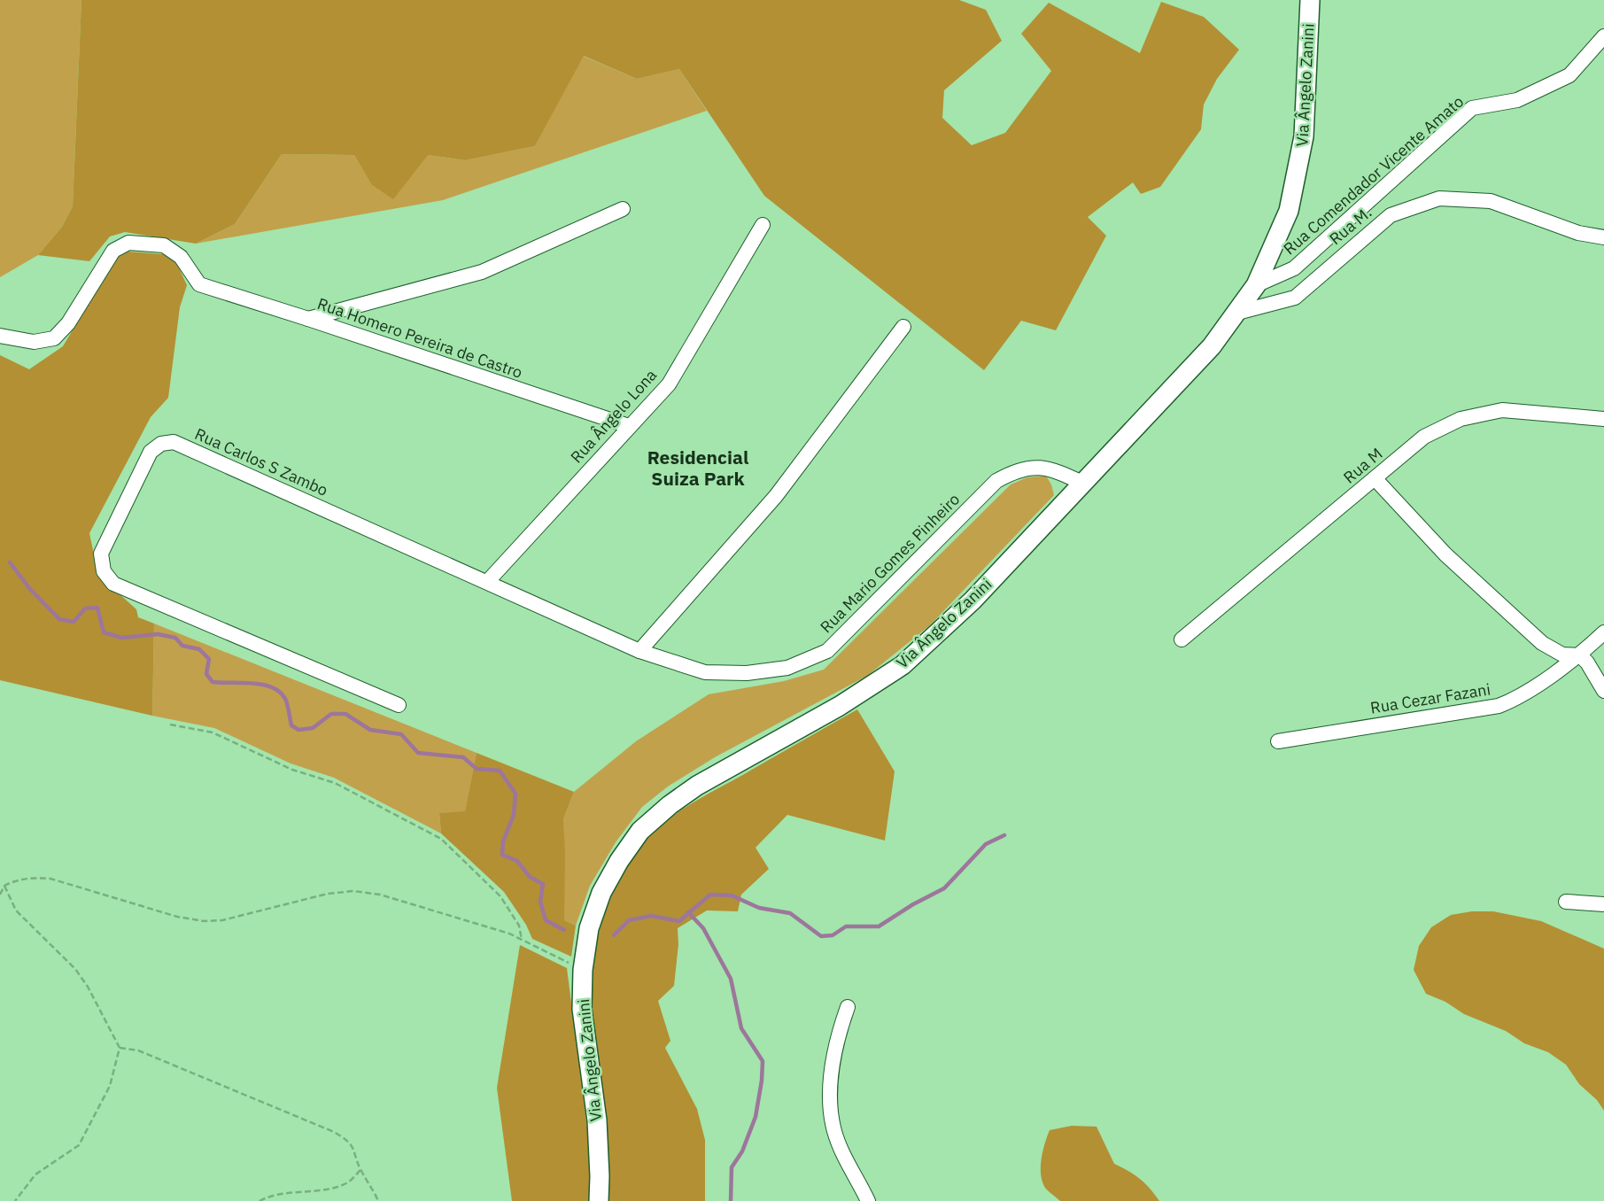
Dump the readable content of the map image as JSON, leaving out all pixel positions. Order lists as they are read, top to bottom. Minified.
{"streets":{"street":["Via Ângelo Zanini","Rua Comendador Vicente Amato","Rua M.","Rua Homero Pereira de Castro","Rua Ângelo Lona","Rua Carlos S Zambo","Rua M","Rua Mario Gomes Pinheiro","Rua Cezar Fazani"]},"crossings":[["Via Ângelo Zanini","Rua Comendador Vicente Amato"],["Via Ângelo Zanini","Rua M."],["Via Ângelo Zanini","Rua Mario Gomes Pinheiro"],["Rua Homero Pereira de Castro","Rua Ângelo Lona"],["Rua Ângelo Lona","Rua Carlos S Zambo"],["Rua Carlos S Zambo","Rua Mario Gomes Pinheiro"]],"districts":["Residencial Suiza Park"]}
